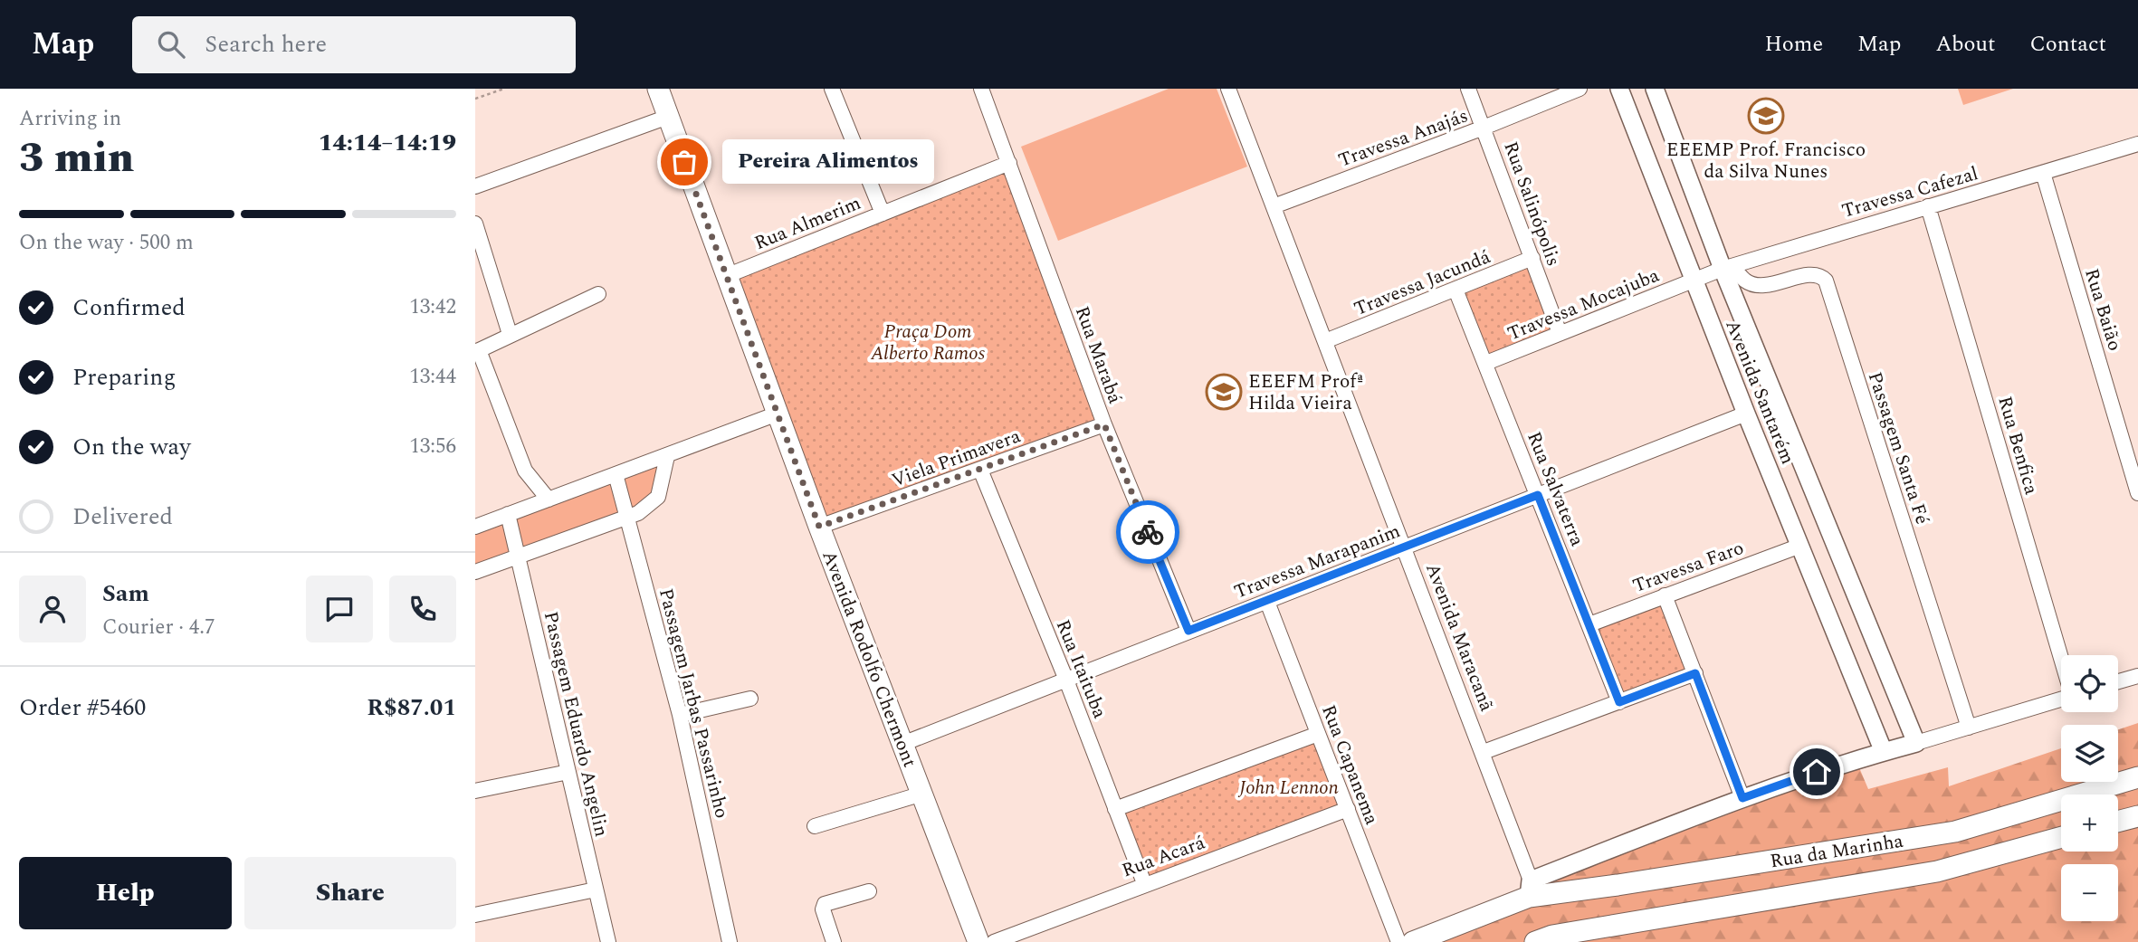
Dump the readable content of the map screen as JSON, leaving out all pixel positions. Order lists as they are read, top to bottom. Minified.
{"streets":{"main road":["Avenida Rodolfo Chermont","Rua da Marinha"],"street":["Travessa Anajás","Travessa Cafezal","Rua Salinópolis","Rua Almerim","Travessa Jacundá","Travessa Mocajuba","Rua Baião","Rua Marabá","Avenida Santarém","Rua Benfica","Passagem Santa Fé","Viela Primavera","Rua Salvaterra","Travessa Marapanim","Travessa Faro","Avenida Maracanã","Rua Itaituba","Passagem Jarbas Passarinho","Passagem Eduardo Angelin","Rua Capanema","Rua Acará"]},"crossings":[["Travessa Anajás","Rua Salinópolis"],["Travessa Anajás","Avenida Maracanã"],["Travessa Cafezal","Travessa Mocajuba"],["Travessa Cafezal","Rua Baião"],["Travessa Cafezal","Avenida Santarém"],["Travessa Cafezal","Rua Benfica"],["Travessa Cafezal","Passagem Santa Fé"],["Rua Salinópolis","Travessa Jacundá"],["Rua Salinópolis","Travessa Mocajuba"],["Rua Almerim","Rua Marabá"],["Rua Almerim","Avenida Rodolfo Chermont"],["Travessa Jacundá","Rua Salvaterra"],["Travessa Jacundá","Avenida Maracanã"],["Travessa Mocajuba","Avenida Santarém"],["Travessa Mocajuba","Rua Salvaterra"],["Rua Marabá","Viela Primavera"],["Rua Marabá","Travessa Marapanim"],["Avenida Santarém","Passagem Santa Fé"],["Avenida Santarém","Travessa Marapanim"],["Avenida Santarém","Travessa Faro"],["Avenida Santarém","Rua da Marinha"],["Passagem Santa Fé","Rua da Marinha"],["Viela Primavera","Avenida Rodolfo Chermont"],["Viela Primavera","Rua Itaituba"],["Rua Salvaterra","Travessa Marapanim"],["Rua Salvaterra","Travessa Faro"],["Travessa Marapanim","Avenida Maracanã"],["Travessa Marapanim","Avenida Rodolfo Chermont"],["Travessa Marapanim","Rua Itaituba"],["Travessa Marapanim","Rua Capanema"],["Avenida Maracanã","Rua da Marinha"],["Rua Itaituba","Rua Acará"],["Rua Capanema","Rua Acará"]],"parks":["Praça Dom Alberto Ramos","John Lennon"],"places":{"school or university":["EEEMP Prof. Francisco da Silva Nunes","EEEFM Profª Hilda Vieira"],"other":["Pereira Alimentos"]},"page":{"header":"Map","search":"Search here","nav":["Home","Map","About","Contact"],"heading":["3 min","Arriving in","14:14–14:19"],"panel":["Sam","Courier · 4.7","Order #5460","R$87.01"],"bubble":"Pereira Alimentos","bar":"On the way · 500 m","list":[["Confirmed","13:42"],["Preparing","13:44"],["On the way","13:56"],"Delivered"],"map_buttons":["+","−"],"buttons":["Help","Share"]}}
